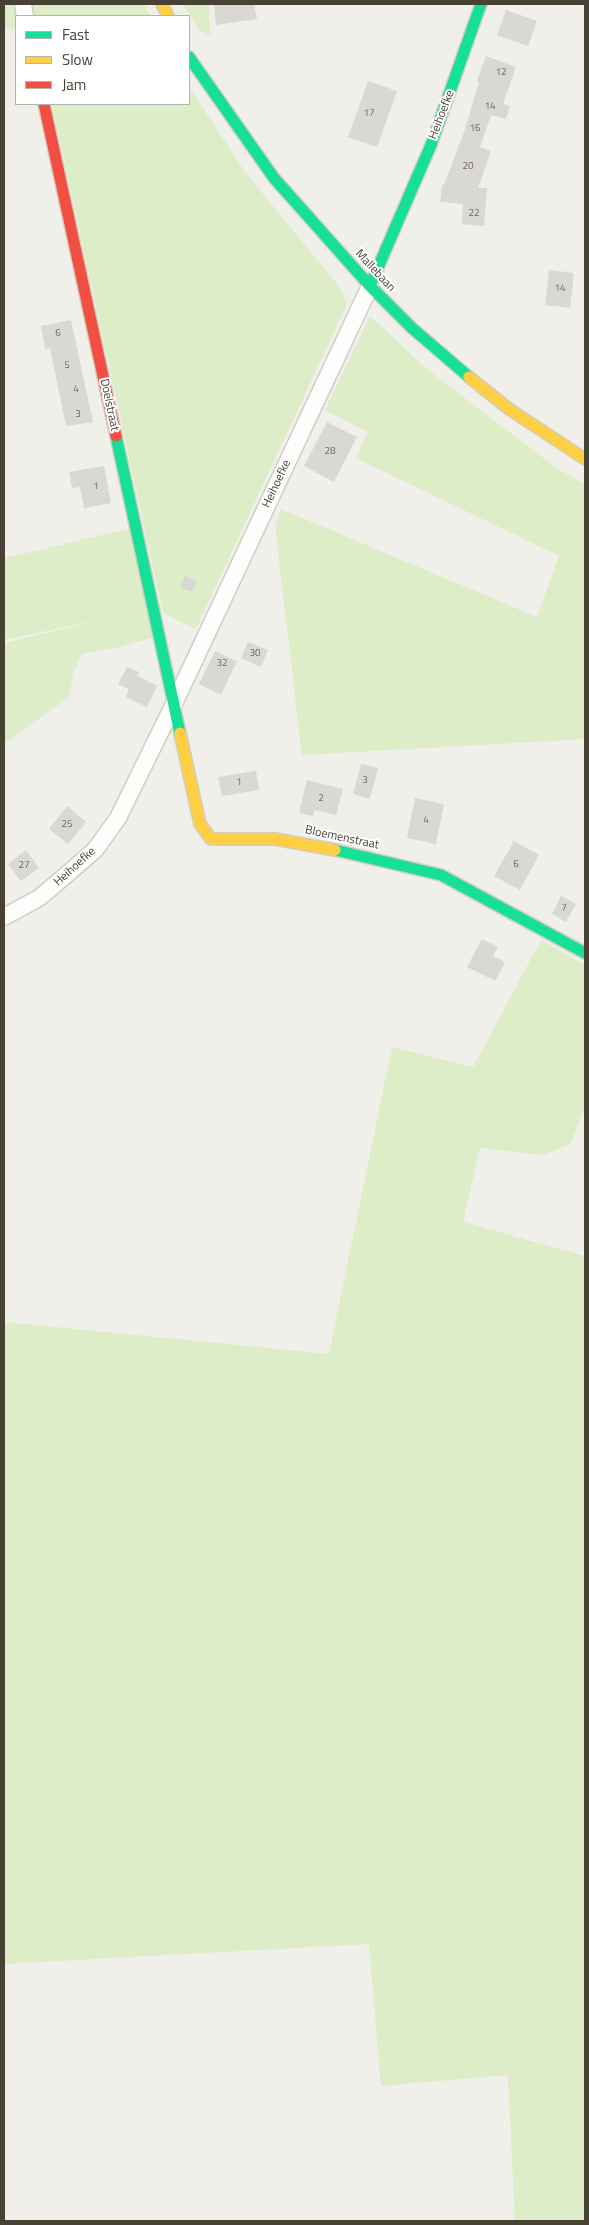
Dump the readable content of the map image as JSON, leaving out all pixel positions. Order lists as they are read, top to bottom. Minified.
{"streets":{"street":["Heihoefke","Mallebaan","Doelstraat","Bloemenstraat"]},"crossings":[["Heihoefke","Mallebaan"],["Heihoefke","Doelstraat"],["Heihoefke","Bloemenstraat"],["Doelstraat","Bloemenstraat"]],"house_numbers":["12","14","17","16","20","22","14","6","5","4","3","28","1","30","32","3","1","2","4","25","6","27","7"],"legend":["Fast","Slow","Jam"]}
